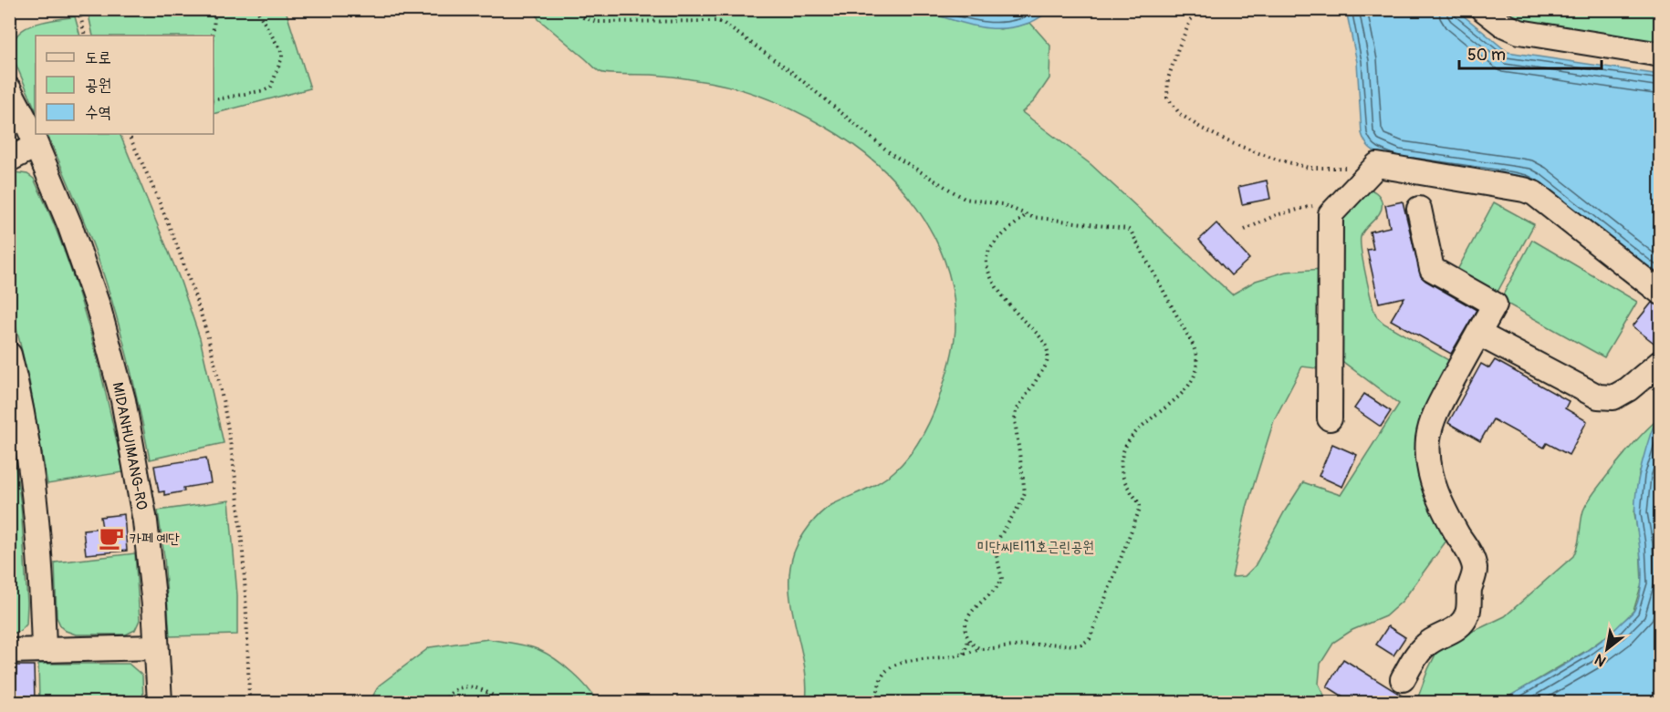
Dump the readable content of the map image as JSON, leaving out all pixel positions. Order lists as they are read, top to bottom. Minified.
{"streets":{"street":["MIDANHUIMANG-RO"]},"parks":["미단씨티11호근린공원"],"places":{"cafe":["카페 예단"]},"legend":["도로","공원","수역"],"scale_bar":"50 m","north":"bottom left"}
